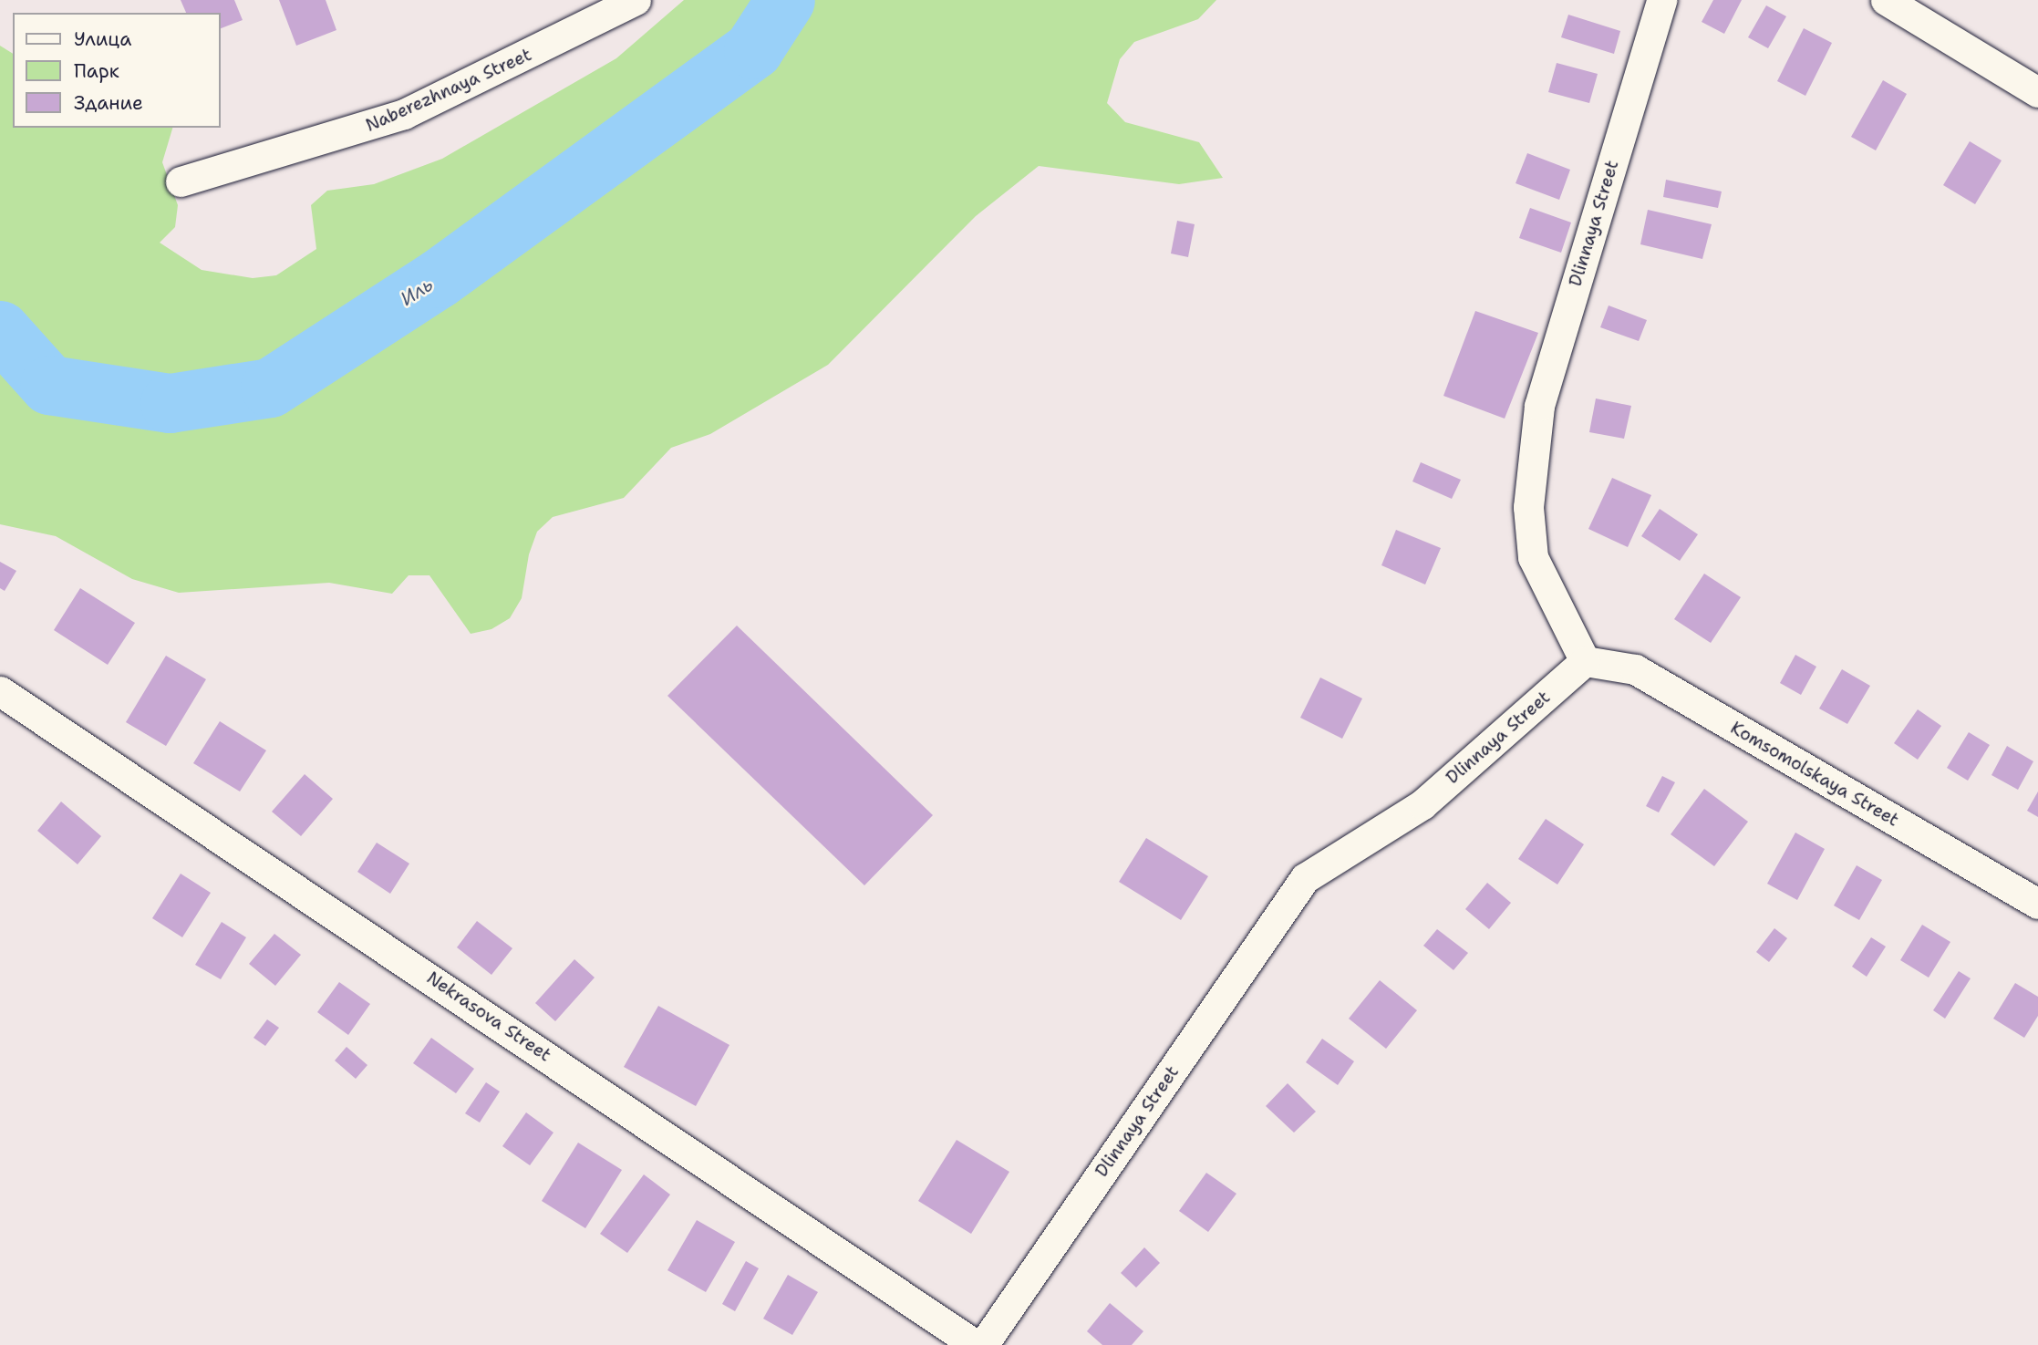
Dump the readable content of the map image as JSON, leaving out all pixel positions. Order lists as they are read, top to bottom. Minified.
{"streets":{"street":["Naberezhnaya Street","Dlinnaya Street","Komsomolskaya Street","Nekrasova Street"]},"crossings":[["Dlinnaya Street","Komsomolskaya Street"]],"water":["Иль"],"legend":["Улица","Парк","Здание"]}
